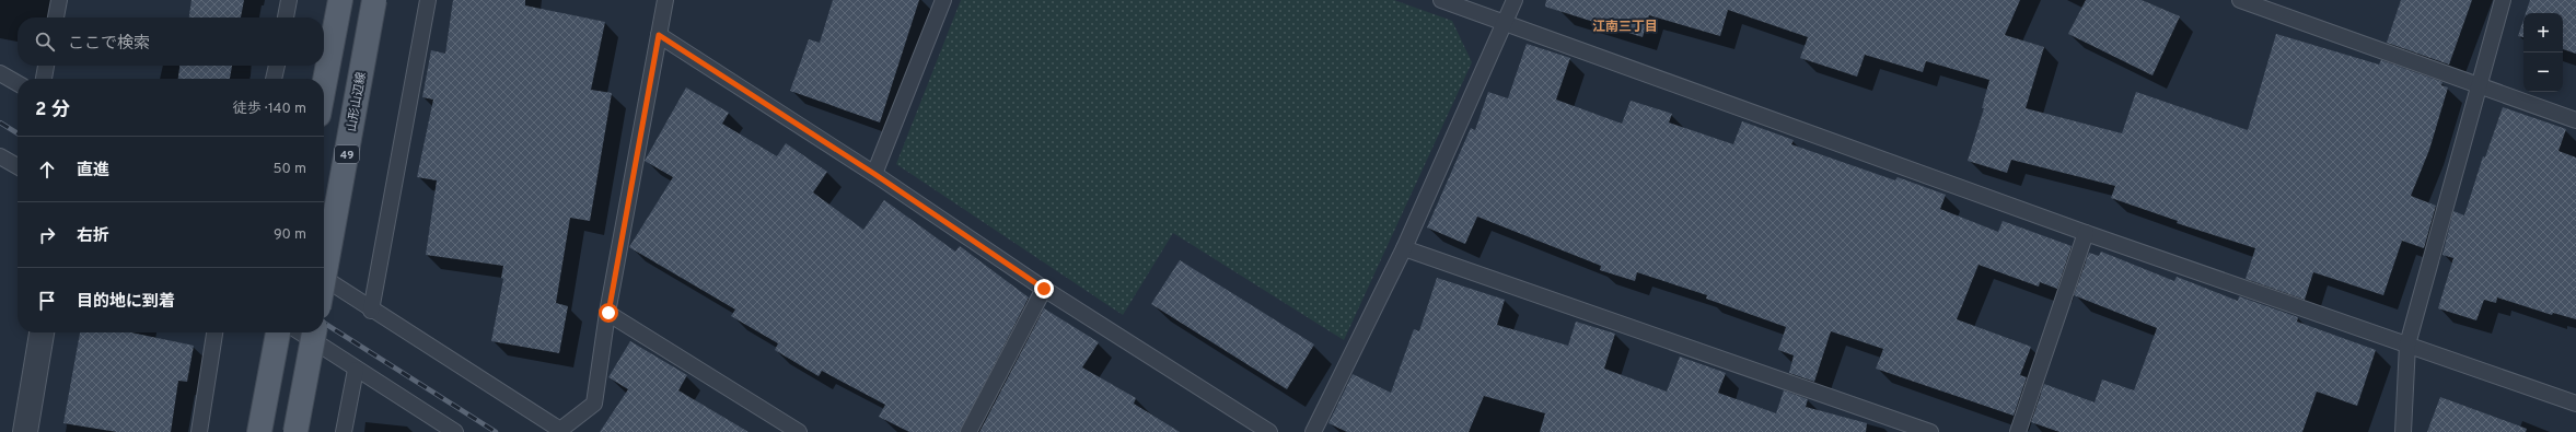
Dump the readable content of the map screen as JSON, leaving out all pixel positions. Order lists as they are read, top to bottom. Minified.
{"streets":{"main road":["山形山辺線","49"]},"districts":["江南三丁目"],"page":{"map_buttons":["+","−"],"search":"ここで検索","heading":["2 分","徒歩 · 140 m"],"list":[["直進","50 m"],["右折","90 m"],"目的地に到着"]}}
